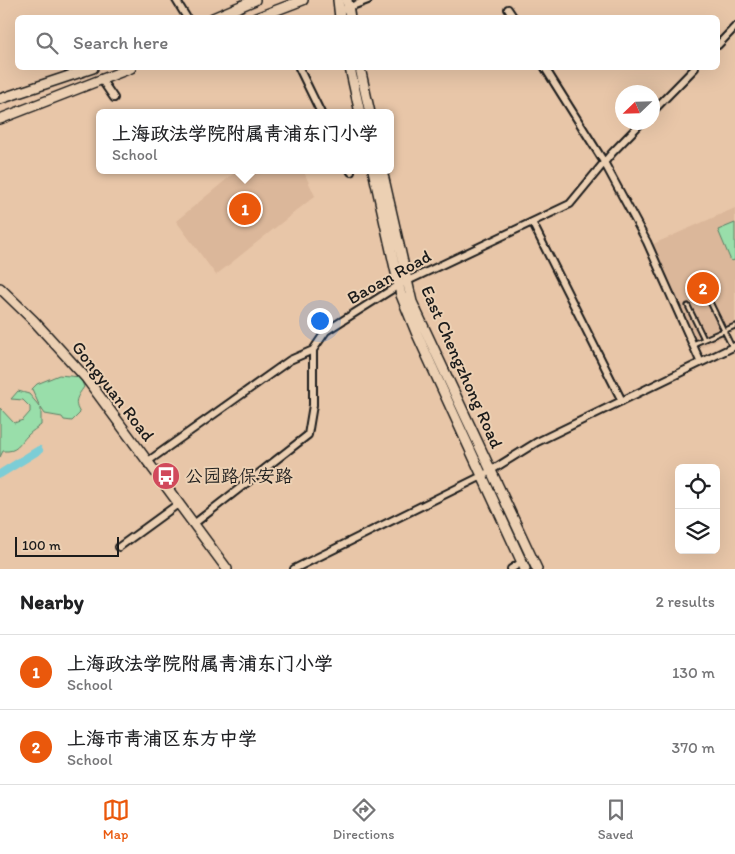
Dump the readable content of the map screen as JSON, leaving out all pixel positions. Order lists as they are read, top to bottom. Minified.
{"streets":{"main road":["East Chengzhong Road","Gongyuan Road"],"street":["Baoan Road"]},"crossings":[["Baoan Road","East Chengzhong Road"]],"places":{"bus stop":["公园路保安路"]},"scale_bar":"100 m","north":"bottom left","page":{"search":"Search here","popup":["上海政法学院附属青浦东门小学","School"],"pins":["1","2"],"scale":"100 m","heading":["Nearby","2 results"],"list":[{"mark":"1","name":"上海政法学院附属青浦东门小学","note":"School","value":"130 m"},{"mark":"2","name":"上海市青浦区东方中学","note":"School","value":"370 m"}],"nav":["Map","Directions","Saved"]}}
